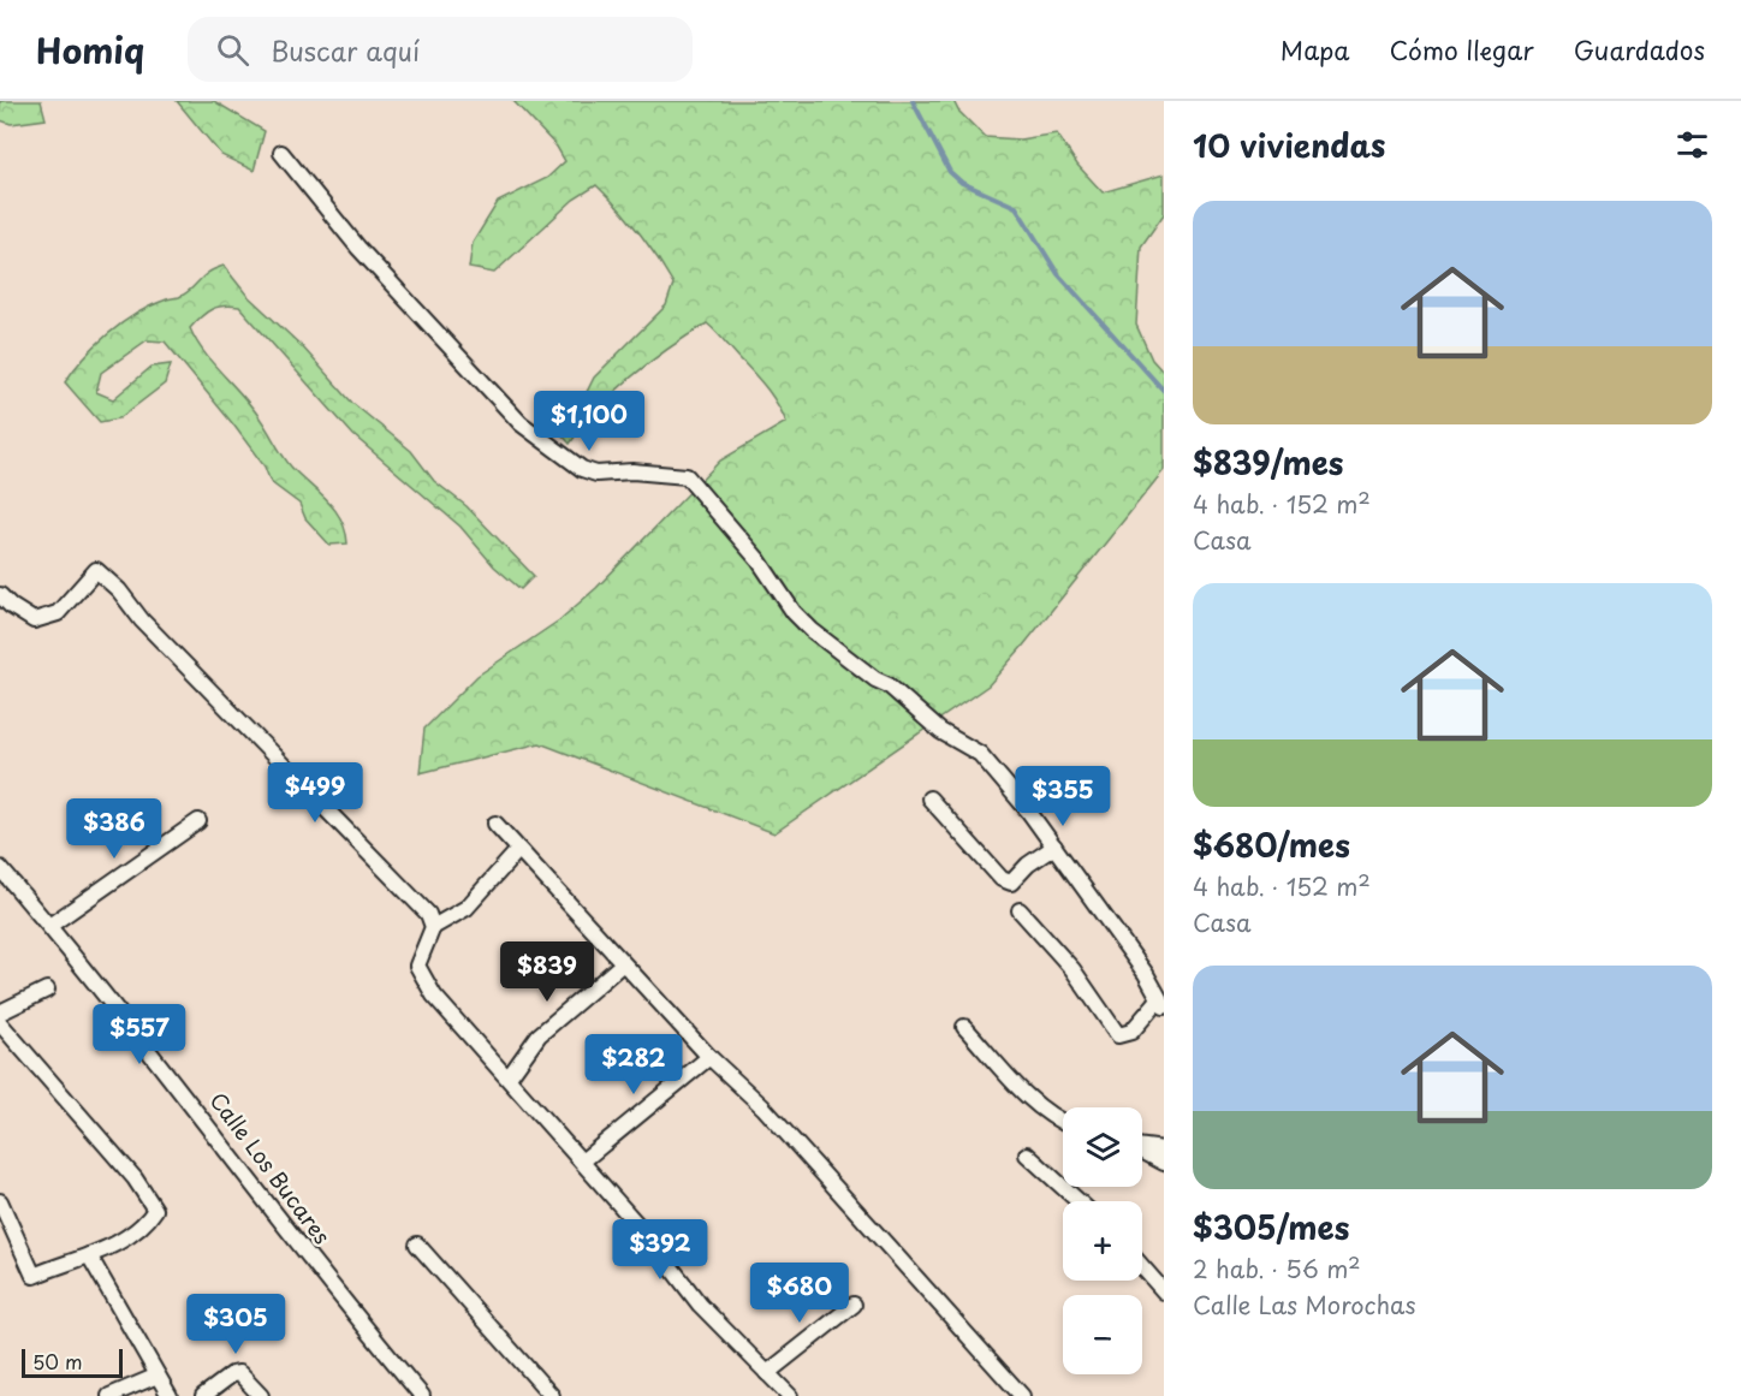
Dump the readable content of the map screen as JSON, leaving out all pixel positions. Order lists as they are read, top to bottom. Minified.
{"streets":{"street":["Calle Los Bucares"]},"scale_bar":"50 m","page":{"header":"Homiq","search":"Buscar aquí","nav":["Mapa","Cómo llegar","Guardados"],"heading":"10 viviendas","list":[{"name":"$839/mes","note":"4 hab. · 152 m² · Casa"},{"name":"$680/mes","note":"4 hab. · 152 m² · Casa"},{"name":"$305/mes","note":"2 hab. · 56 m² · Calle Las Morochas"}],"price":["$1,100","$499","$355","$386","$839","$557","$282","$392","$680","$305"],"map_buttons":["+","−"],"scale":"50 m"}}
